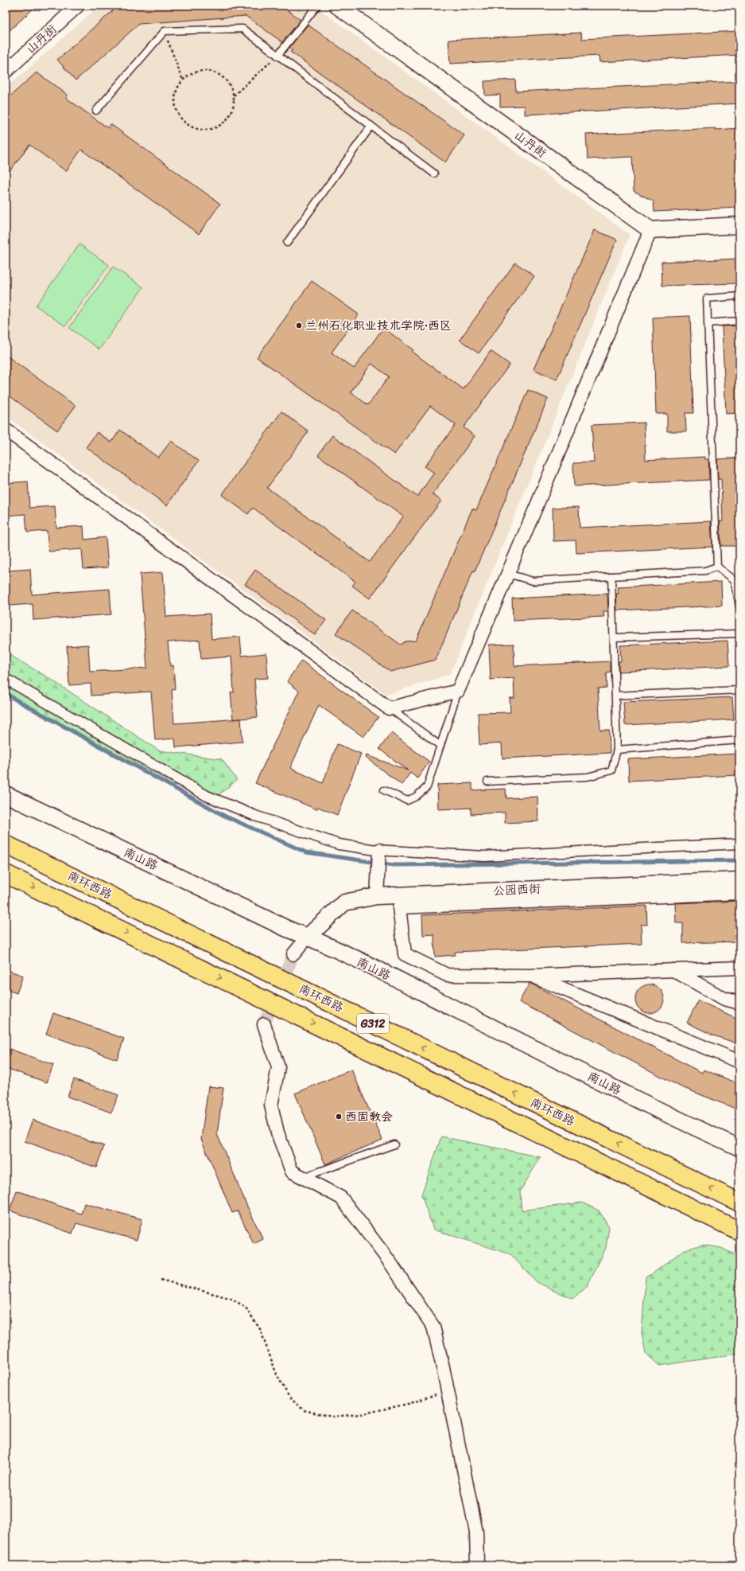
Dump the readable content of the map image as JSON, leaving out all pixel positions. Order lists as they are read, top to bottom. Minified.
{"streets":{"highway":["南环西路","G312"],"street":["山丹街","南山路","公园西街"]},"crossings":[["南山路","公园西街"]],"places":["兰州石化职业技术学院·西区","西固教会"]}
